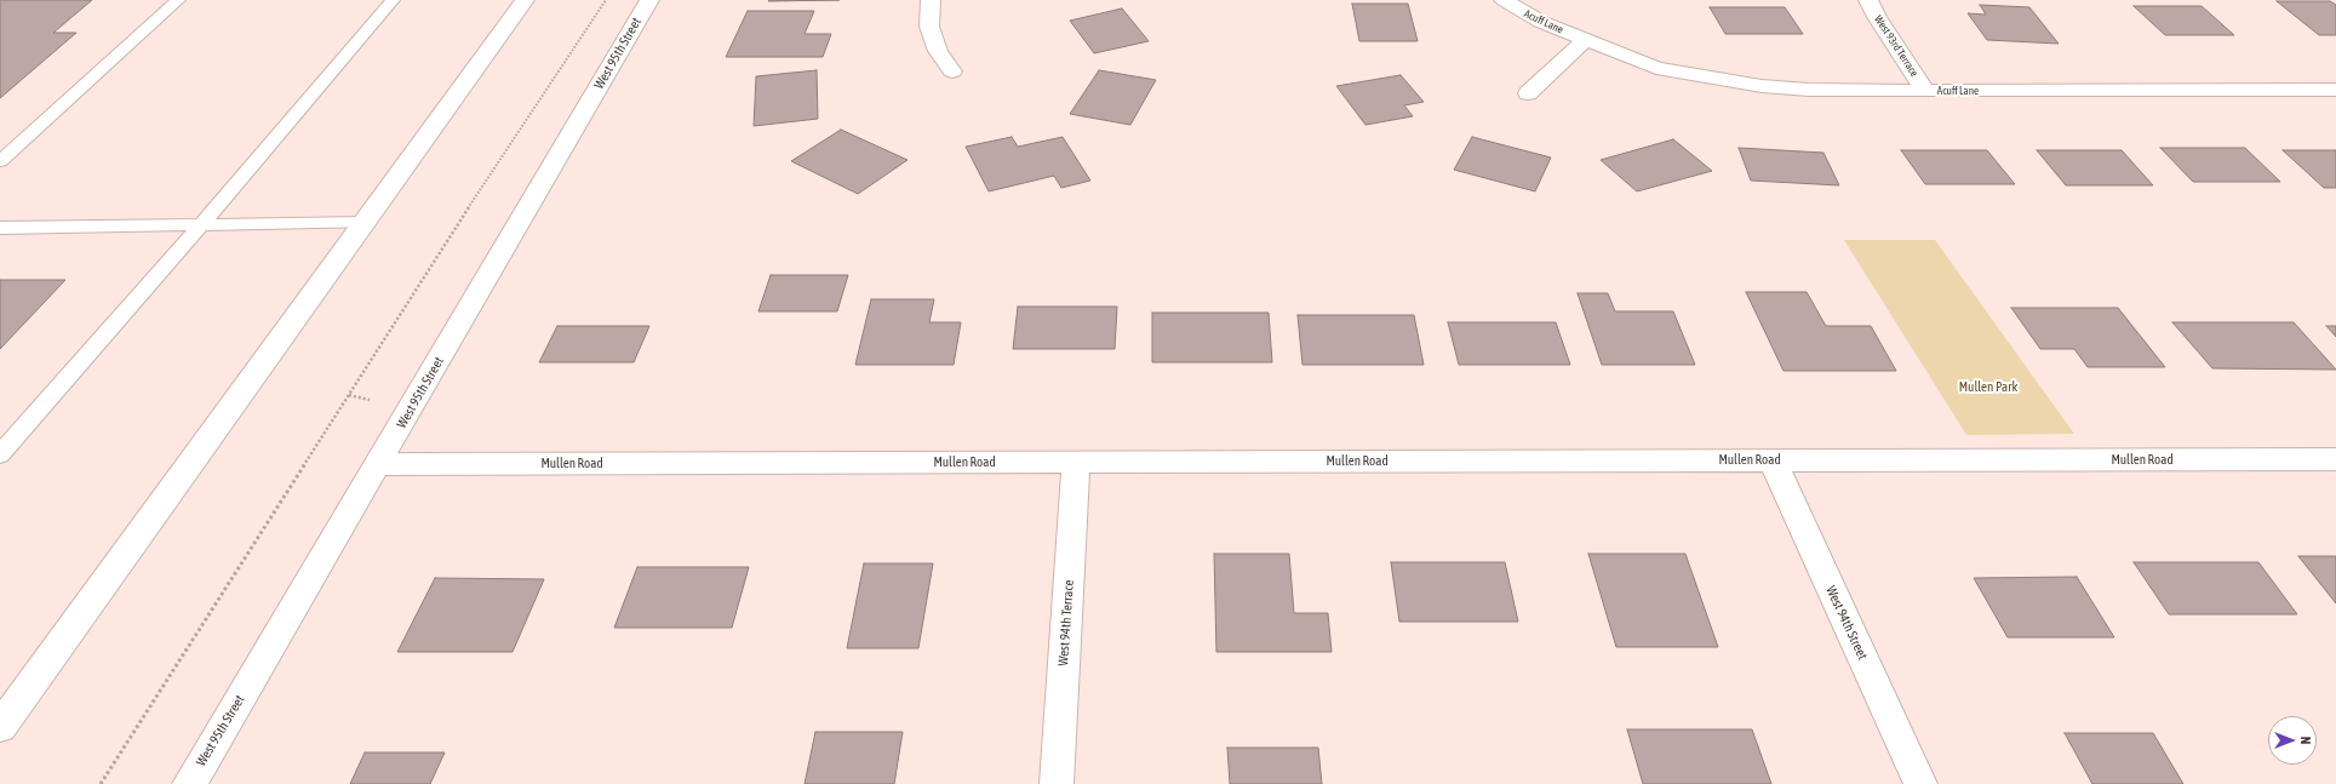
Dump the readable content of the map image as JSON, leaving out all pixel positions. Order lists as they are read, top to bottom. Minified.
{"streets":{"street":["Acuff Lane","West 93rd Terrace","West 95th Street","Mullen Road","West 94th Terrace","West 94th Street"]},"crossings":[["Acuff Lane","West 93rd Terrace"],["West 95th Street","Mullen Road"],["Mullen Road","West 94th Terrace"],["Mullen Road","West 94th Street"]],"parks":["Mullen Park"],"north":"right"}
